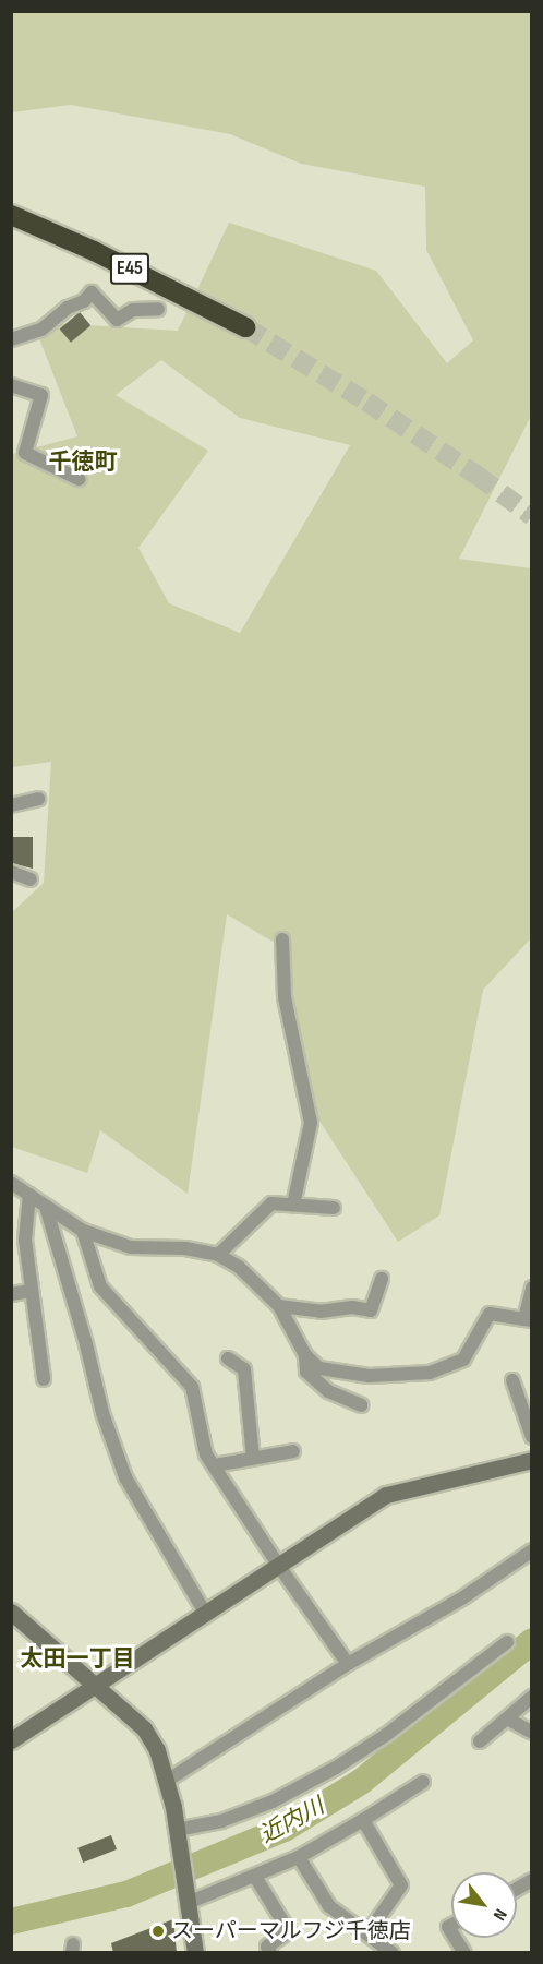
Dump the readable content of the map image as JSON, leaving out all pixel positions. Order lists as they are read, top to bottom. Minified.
{"streets":{"highway":["E45"]},"districts":["千徳町","太田一丁目"],"water":["近内川"],"places":["スーパーマルフジ千徳店"],"north":"bottom right"}
